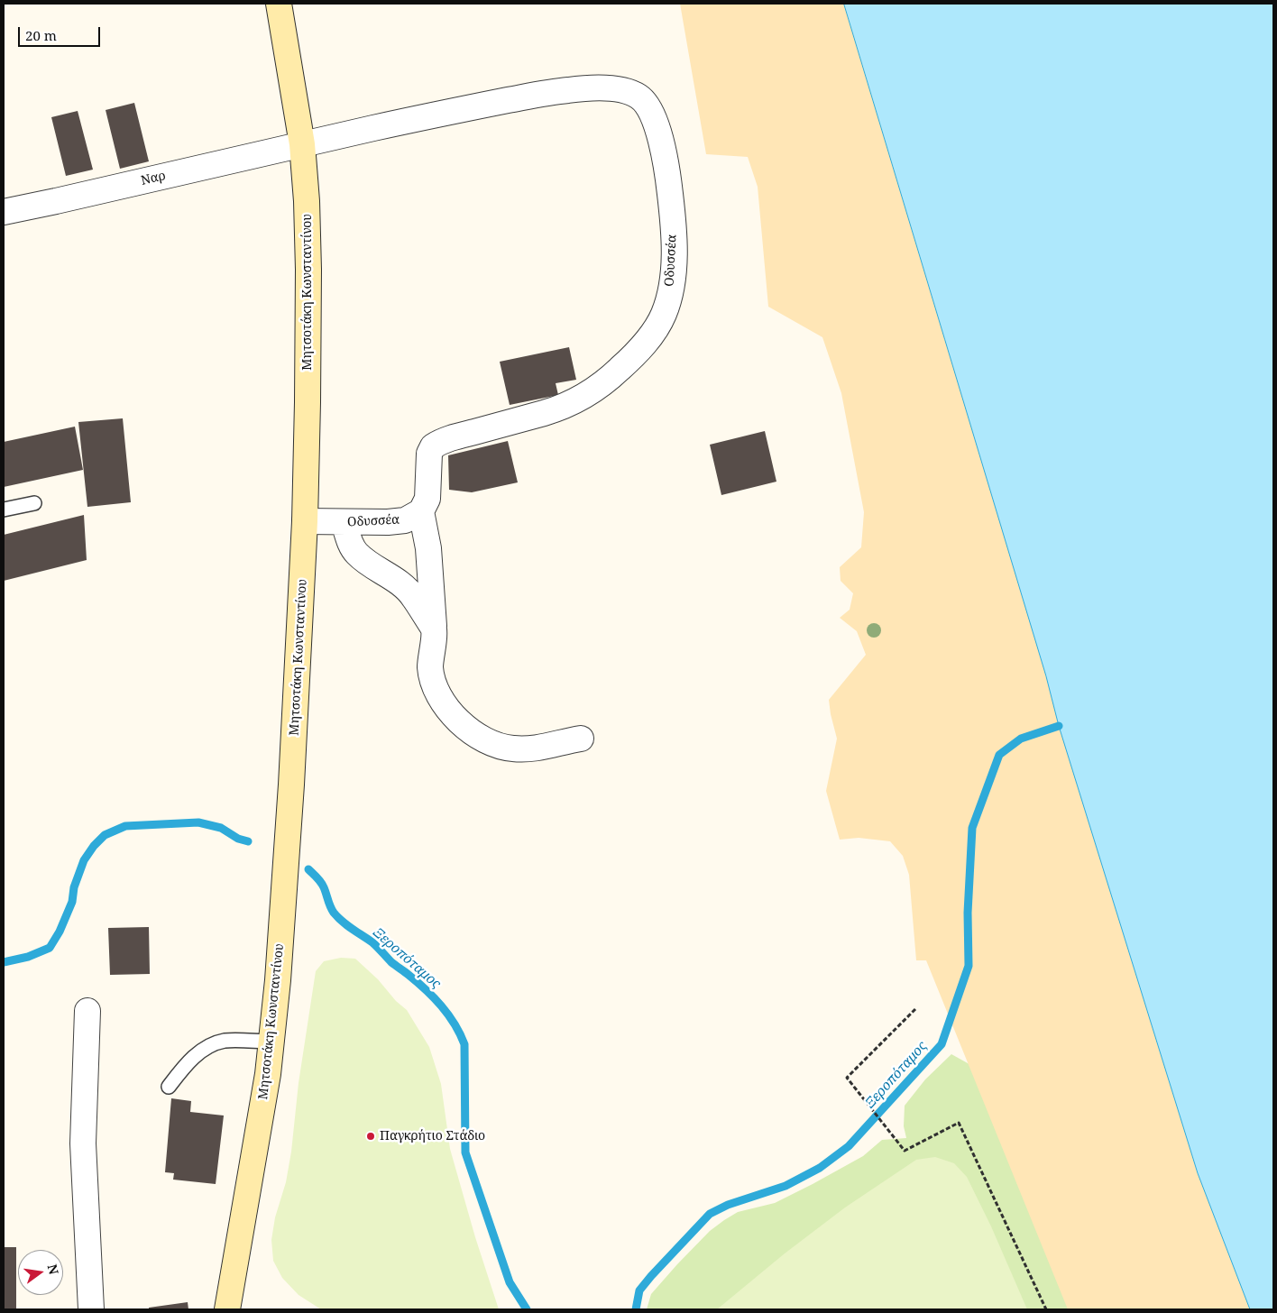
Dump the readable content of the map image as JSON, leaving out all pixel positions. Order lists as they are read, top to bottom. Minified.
{"streets":{"street":["Ναρ","Οδυσσέα","Μητσοτάκη Κωνσταντίνου"]},"crossings":[["Ναρ","Οδυσσέα"],["Ναρ","Μητσοτάκη Κωνσταντίνου"],["Οδυσσέα","Μητσοτάκη Κωνσταντίνου"]],"water":["Ξεροπόταμος"],"places":["Παγκρήτιο Στάδιο"],"scale_bar":"20 m","north":"right"}
